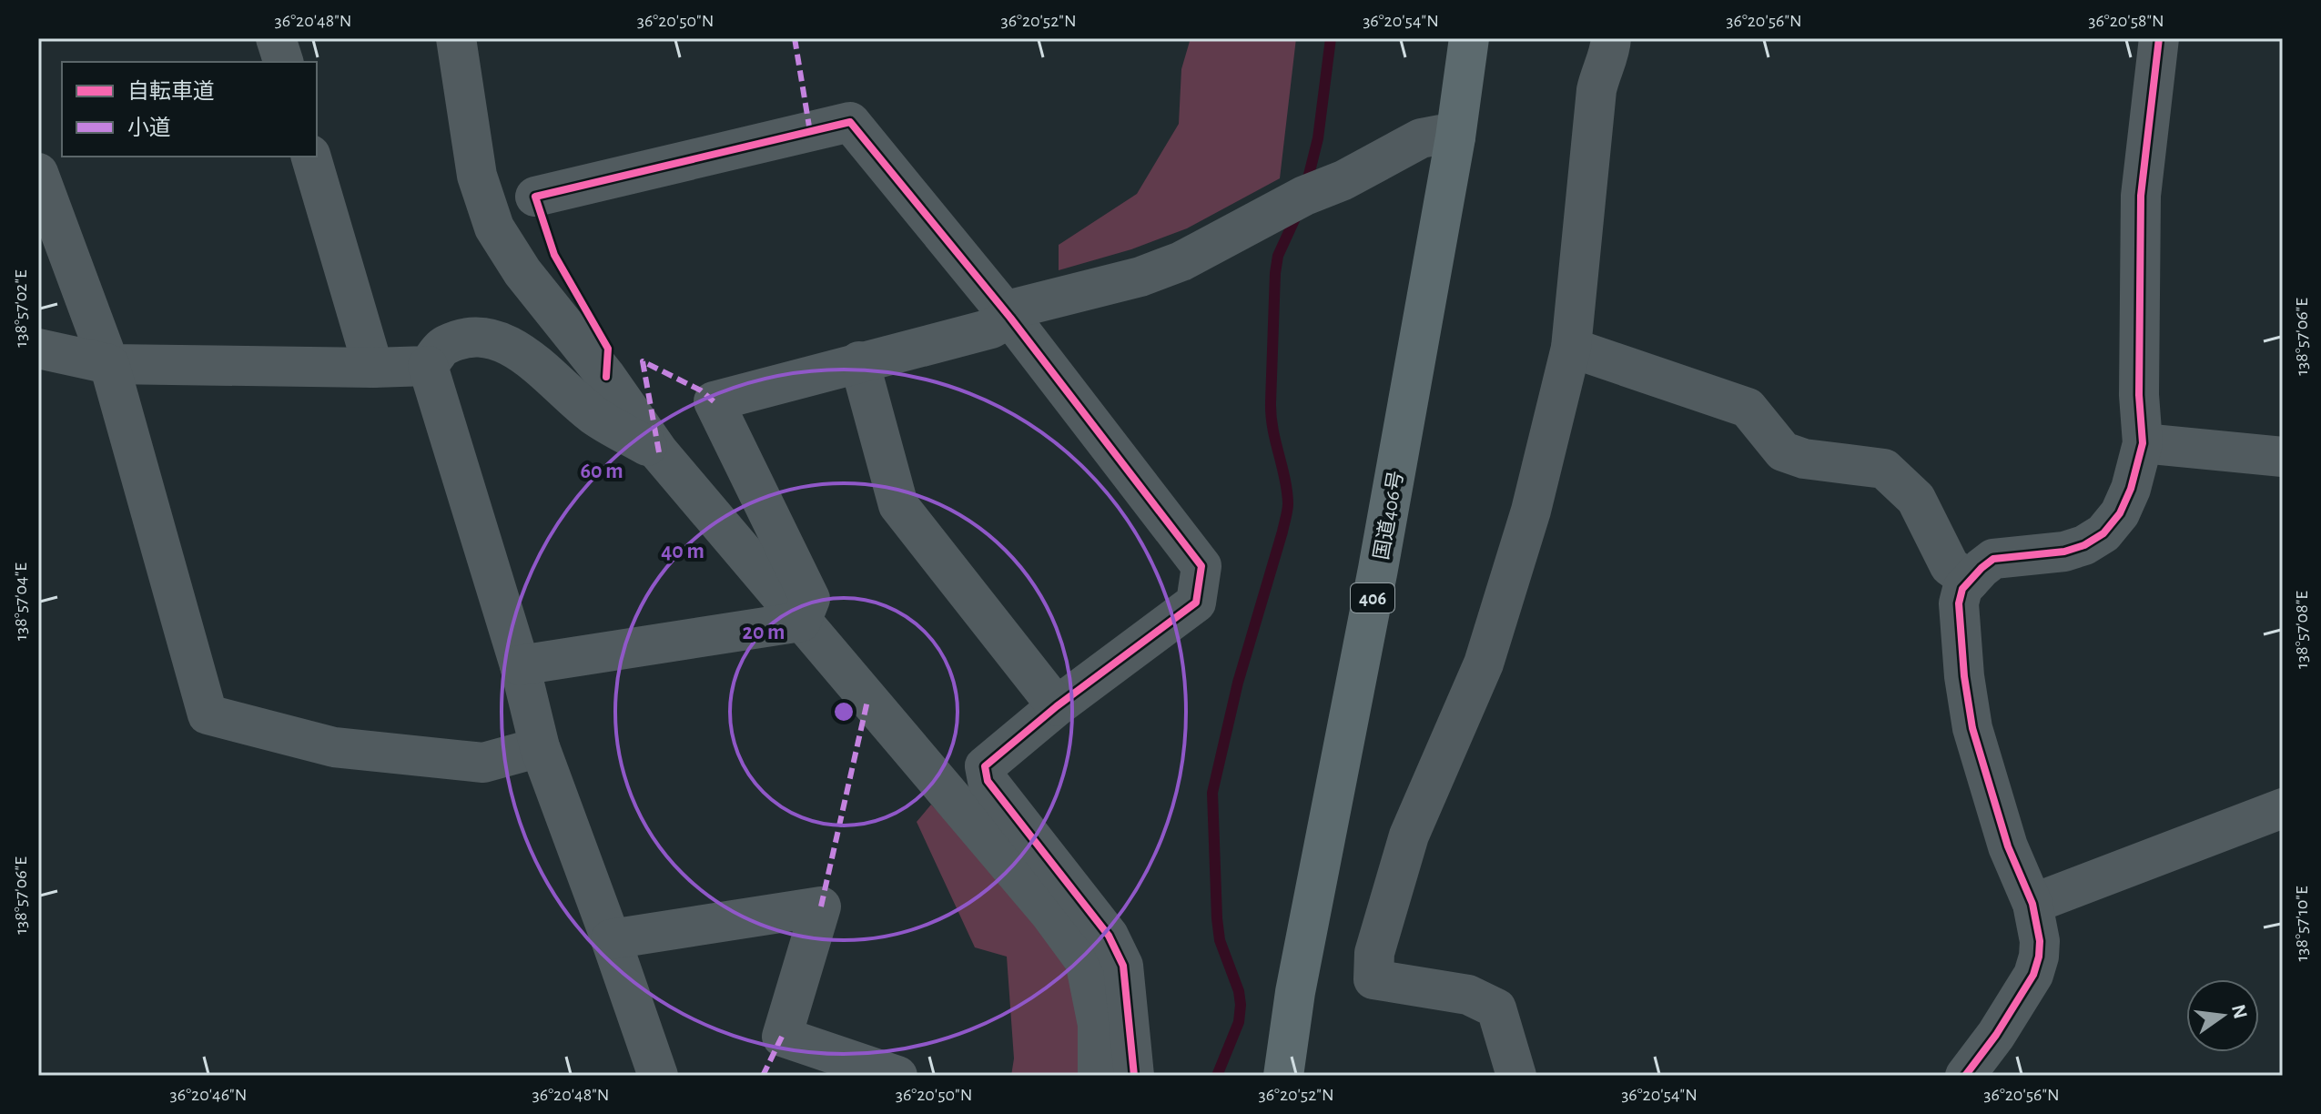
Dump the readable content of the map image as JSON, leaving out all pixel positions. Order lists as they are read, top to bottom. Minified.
{"streets":{"highway":["国道406号","406"]},"legend":["自転車道","小道"],"north":"right","coordinates":["36°20'48\"N","36°20'50\"N","36°20'52\"N","36°20'54\"N","36°20'56\"N","36°20'58\"N","138°57'02\"E","138°57'06\"E","138°57'04\"E","138°57'08\"E","138°57'10\"E","36°20'46\"N"],"rings":["60 m","40 m","20 m"]}
